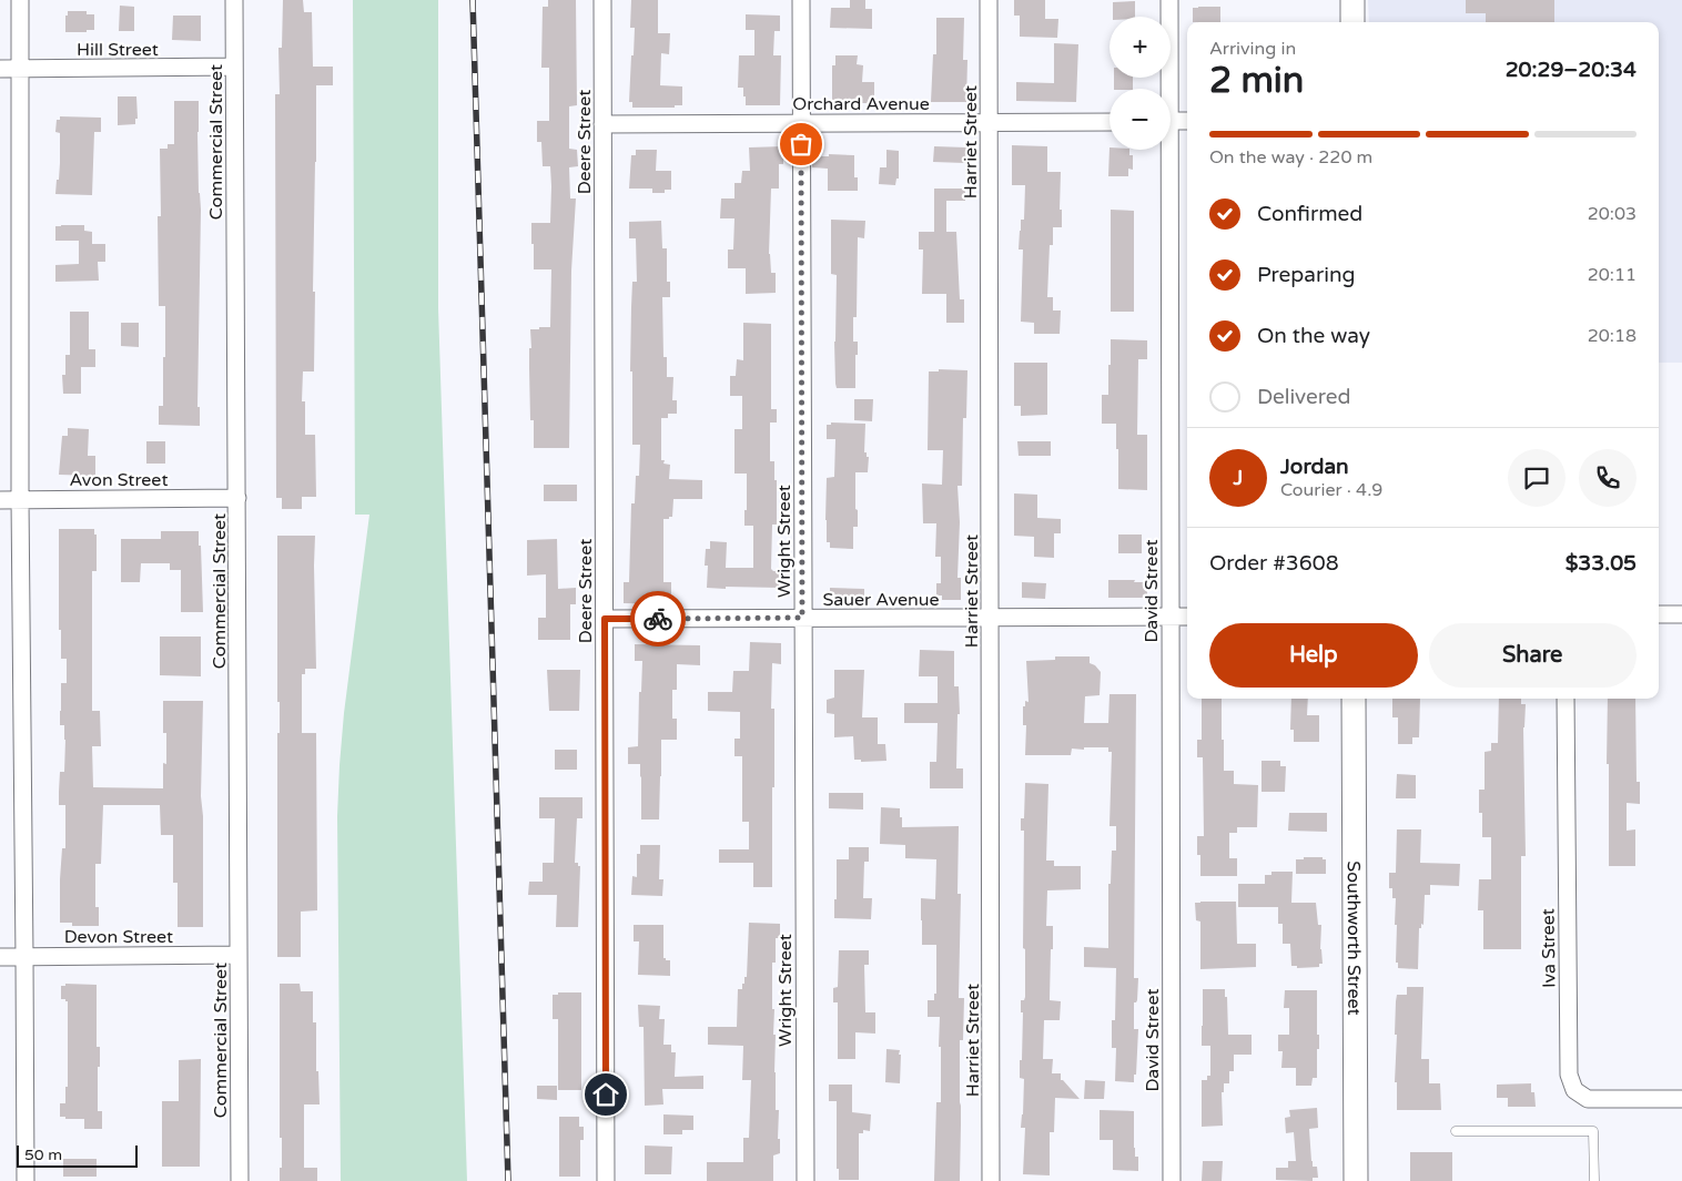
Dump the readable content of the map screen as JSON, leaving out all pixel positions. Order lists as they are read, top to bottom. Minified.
{"streets":{"main road":["Southworth Street"],"street":["Hill Street","Orchard Avenue","Commercial Street","Deere Street","Harriet Street","Avon Street","Wright Street","David Street","Sauer Avenue","Devon Street","Iva Street"]},"crossings":[["Hill Street","Commercial Street"],["Orchard Avenue","Deere Street"],["Orchard Avenue","Harriet Street"],["Orchard Avenue","Wright Street"],["Commercial Street","Avon Street"],["Commercial Street","Devon Street"],["Deere Street","Sauer Avenue"],["Harriet Street","Sauer Avenue"],["Wright Street","Sauer Avenue"],["David Street","Sauer Avenue"]],"scale_bar":"50 m","page":{"map_buttons":["+","−"],"heading":["2 min","Arriving in","20:29–20:34"],"panel":["Jordan","Courier · 4.9","Order #3608","$33.05"],"bar":"On the way · 220 m","list":[["Confirmed","20:03"],["Preparing","20:11"],["On the way","20:18"],"Delivered"],"round":"J","buttons":["Help","Share"],"scale":"50 m"}}
